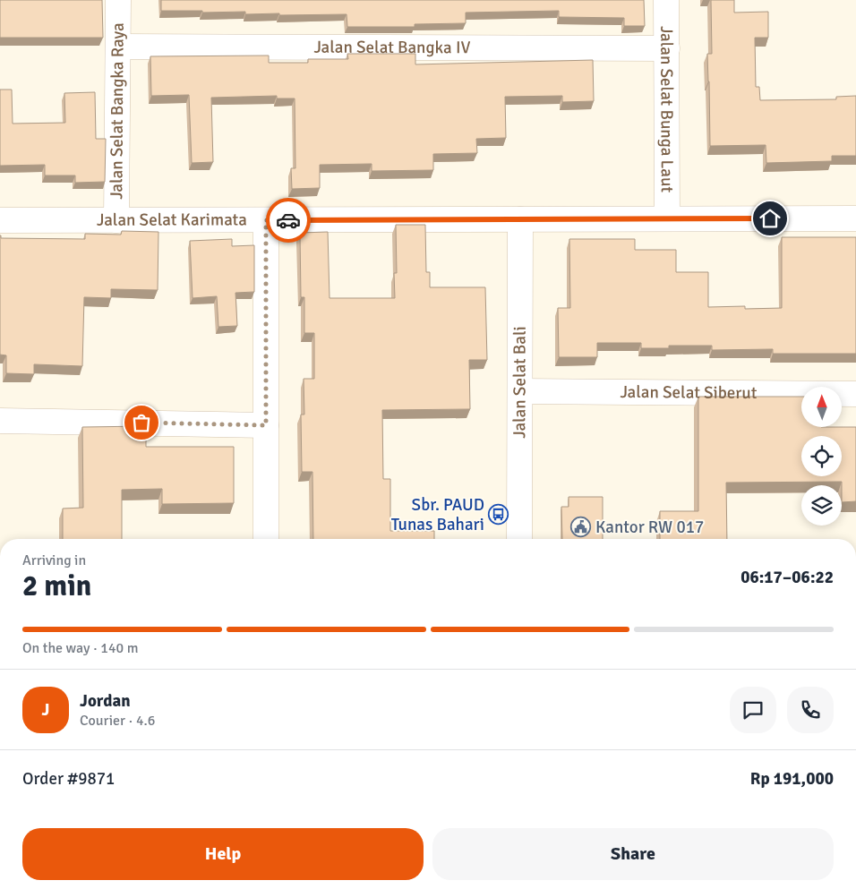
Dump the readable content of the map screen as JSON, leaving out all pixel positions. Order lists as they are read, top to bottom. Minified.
{"streets":{"street":["Jalan Selat Bangka IV","Jalan Selat Bunga Laut","Jalan Selat Bangka Raya","Jalan Selat Karimata","Jalan Selat Bali","Jalan Selat Siberut"]},"crossings":[["Jalan Selat Bangka IV","Jalan Selat Bunga Laut"],["Jalan Selat Bangka IV","Jalan Selat Bangka Raya"],["Jalan Selat Bunga Laut","Jalan Selat Karimata"],["Jalan Selat Bangka Raya","Jalan Selat Karimata"],["Jalan Selat Karimata","Jalan Selat Bali"],["Jalan Selat Bali","Jalan Selat Siberut"]],"places":{"bus stop":["Sbr. PAUD Tunas Bahari"],"public building":["Kantor RW 017"]},"north":"top","page":{"heading":["2 min","Arriving in","06:17–06:22"],"panel":["Jordan","Courier · 4.6","Order #9871","Rp 191,000"],"bar":"On the way · 140 m","round":"J","buttons":["Help","Share"]}}
